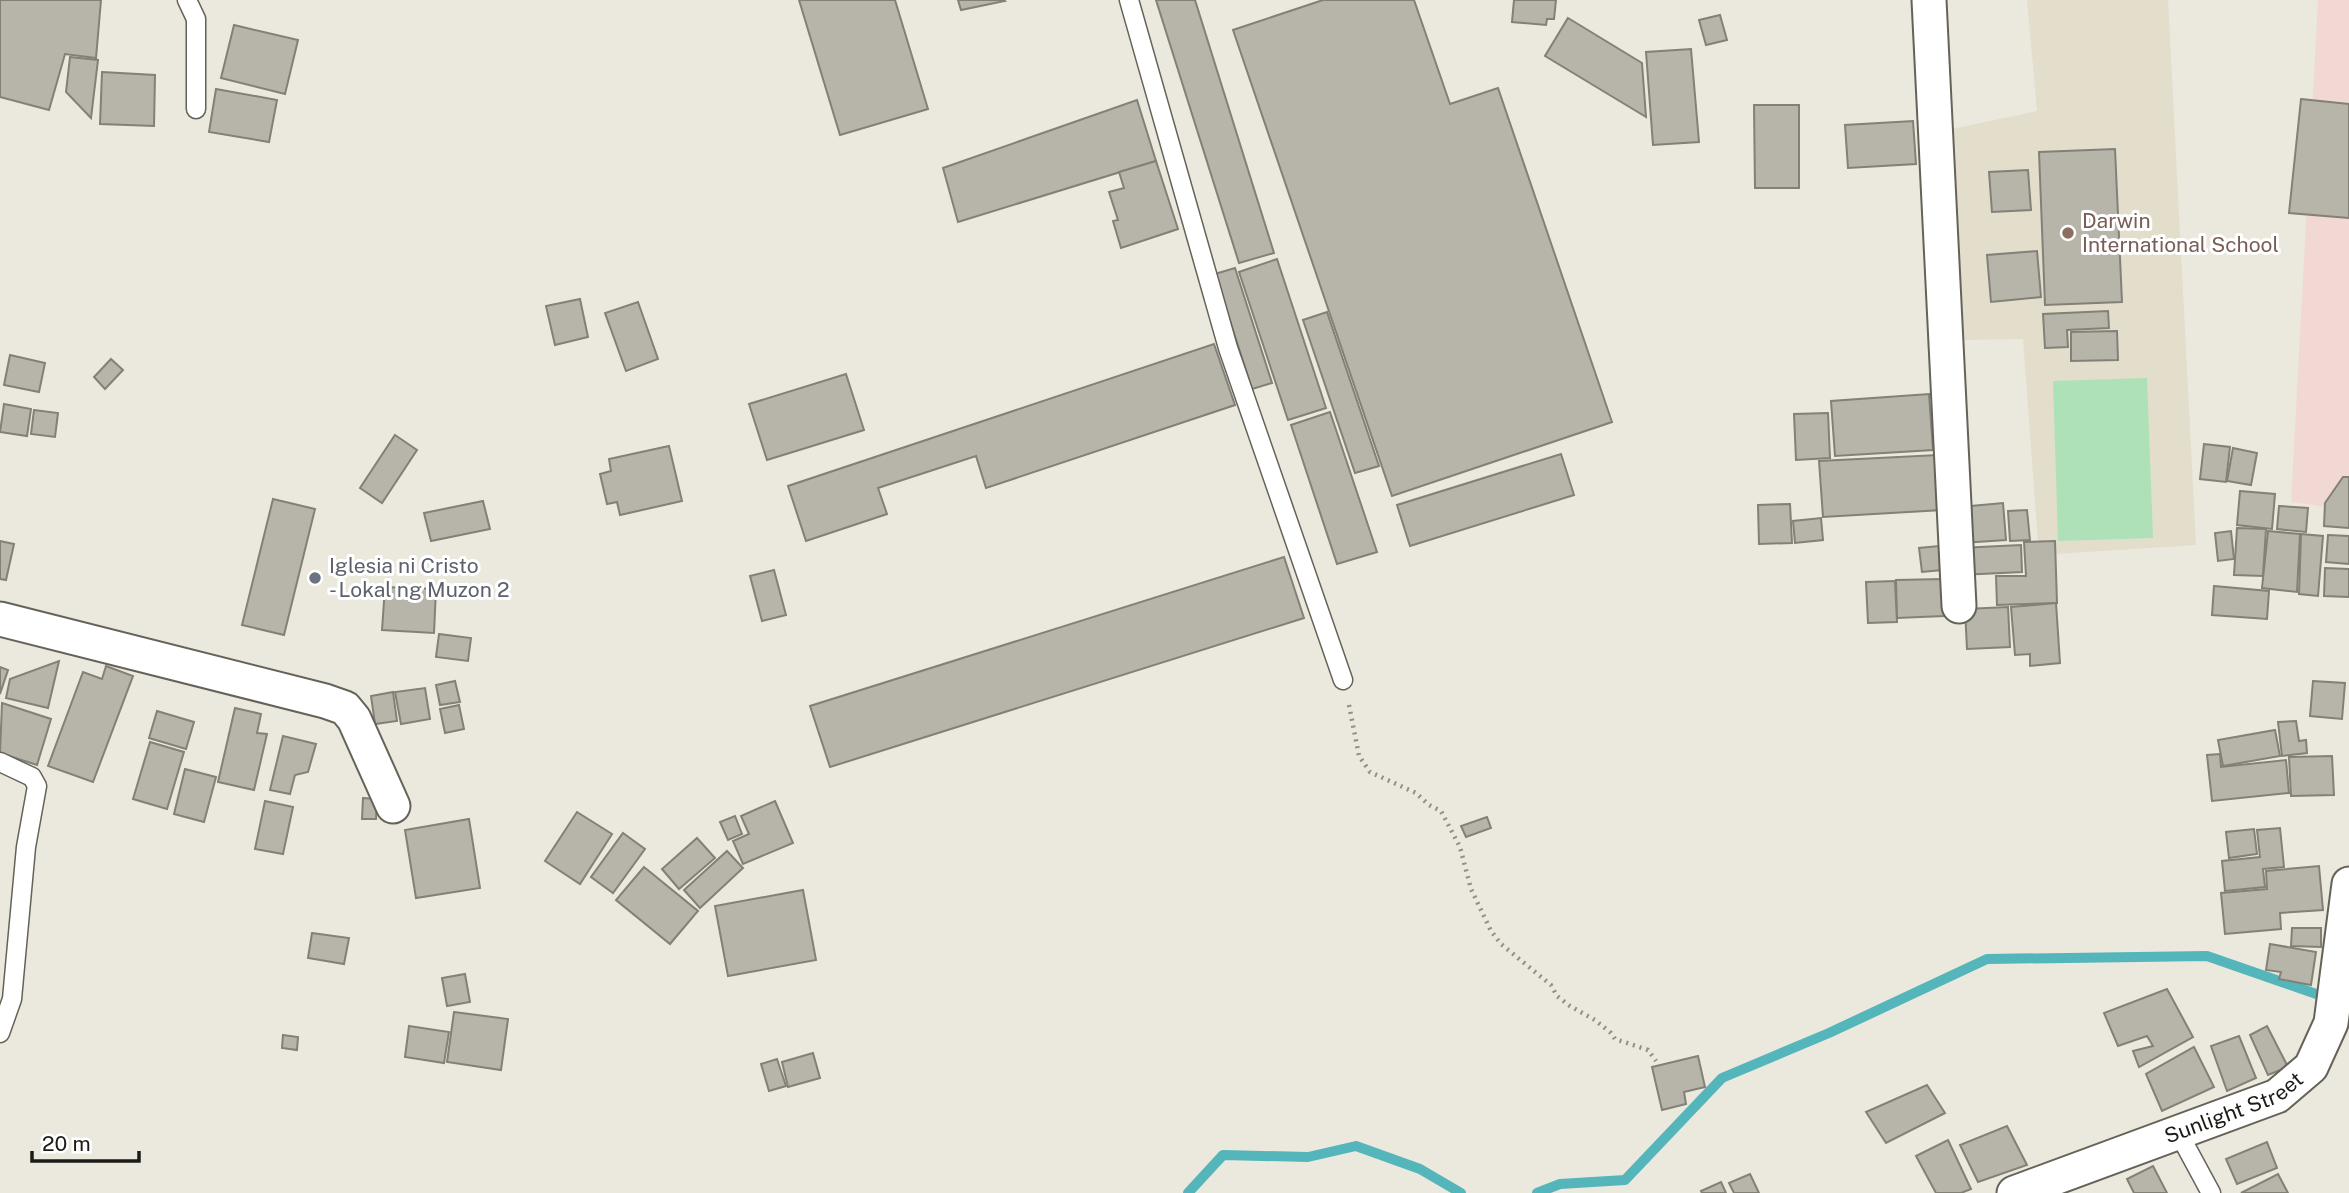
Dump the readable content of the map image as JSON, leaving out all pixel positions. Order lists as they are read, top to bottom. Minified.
{"streets":{"street":["Sunlight Street"]},"places":["Darwin International School","Iglesia ni Cristo - Lokal ng Muzon 2"],"scale_bar":"20 m"}
